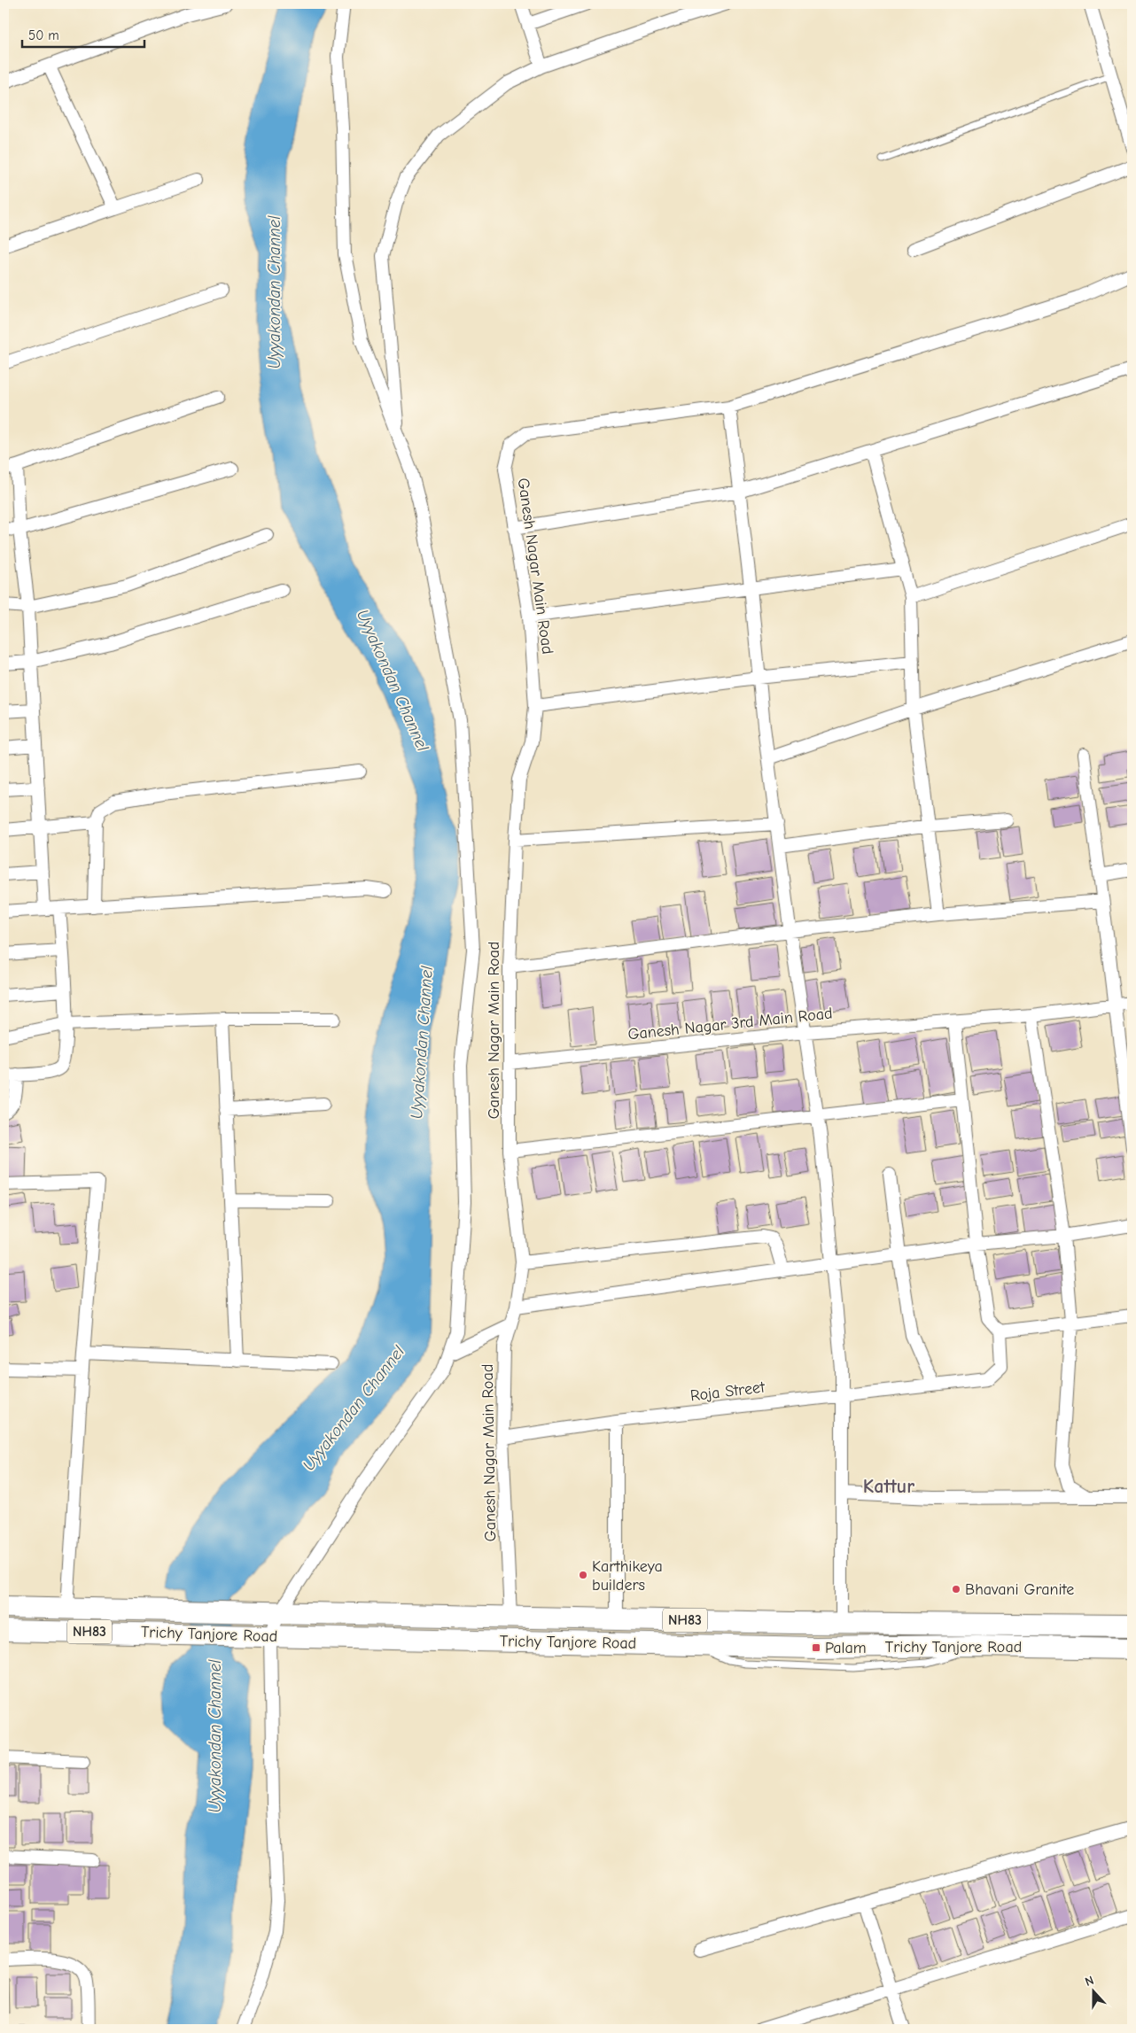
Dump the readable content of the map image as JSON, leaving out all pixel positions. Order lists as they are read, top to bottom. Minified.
{"streets":{"highway":["NH83","Trichy Tanjore Road"],"street":["Ganesh Nagar Main Road","Ganesh Nagar 3rd Main Road","Roja Street"]},"crossings":[["Ganesh Nagar Main Road","Ganesh Nagar 3rd Main Road"],["Ganesh Nagar Main Road","Roja Street"],["Ganesh Nagar Main Road","Trichy Tanjore Road"]],"districts":["Kattur"],"water":["Uyyakondan Channel"],"places":{"other":["Karthikeya builders","Bhavani Granite"],"transit":["Palam"]},"scale_bar":"50 m","north":"top"}
